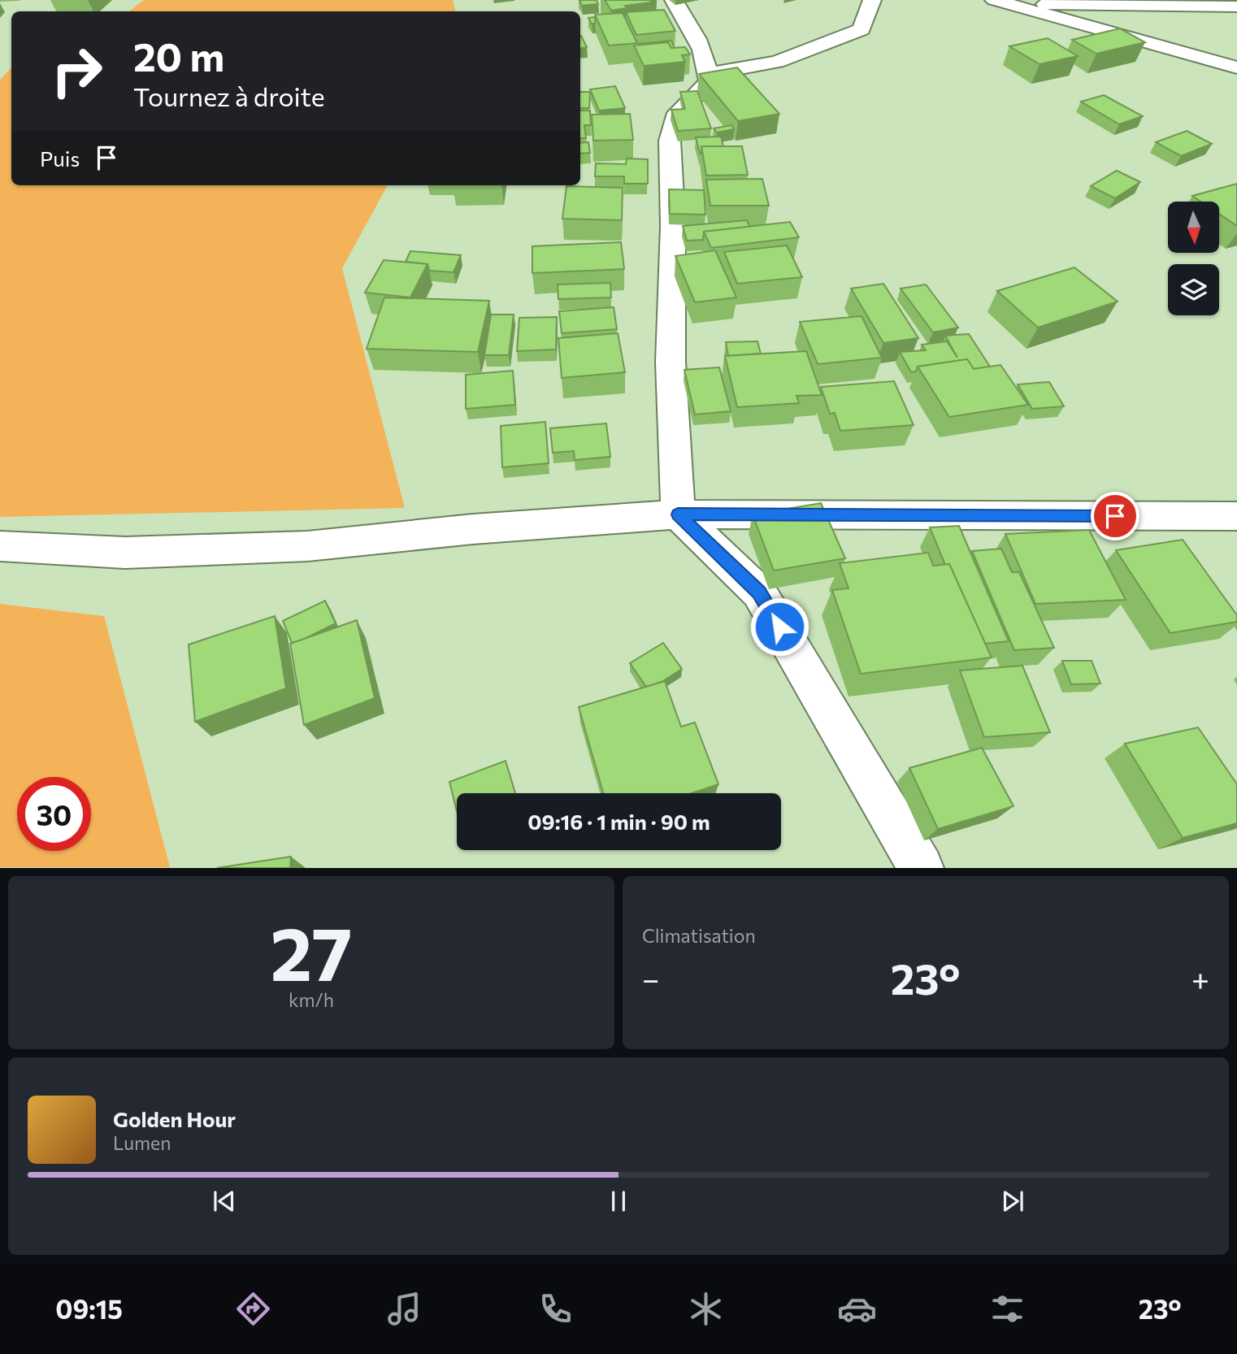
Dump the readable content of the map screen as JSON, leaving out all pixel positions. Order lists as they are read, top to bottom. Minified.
{"north":"bottom","page":{"turn":["20 m","Tournez à droite"],"then":"Puis","limit":"30","trip":"09:16 · 1 min · 90 m","tile":[["27","km/h"],"Climatisation"],"heat":["−","23°","+"],"song":["Golden Hour","Lumen"],"tabs":["09:15","23°"]}}
